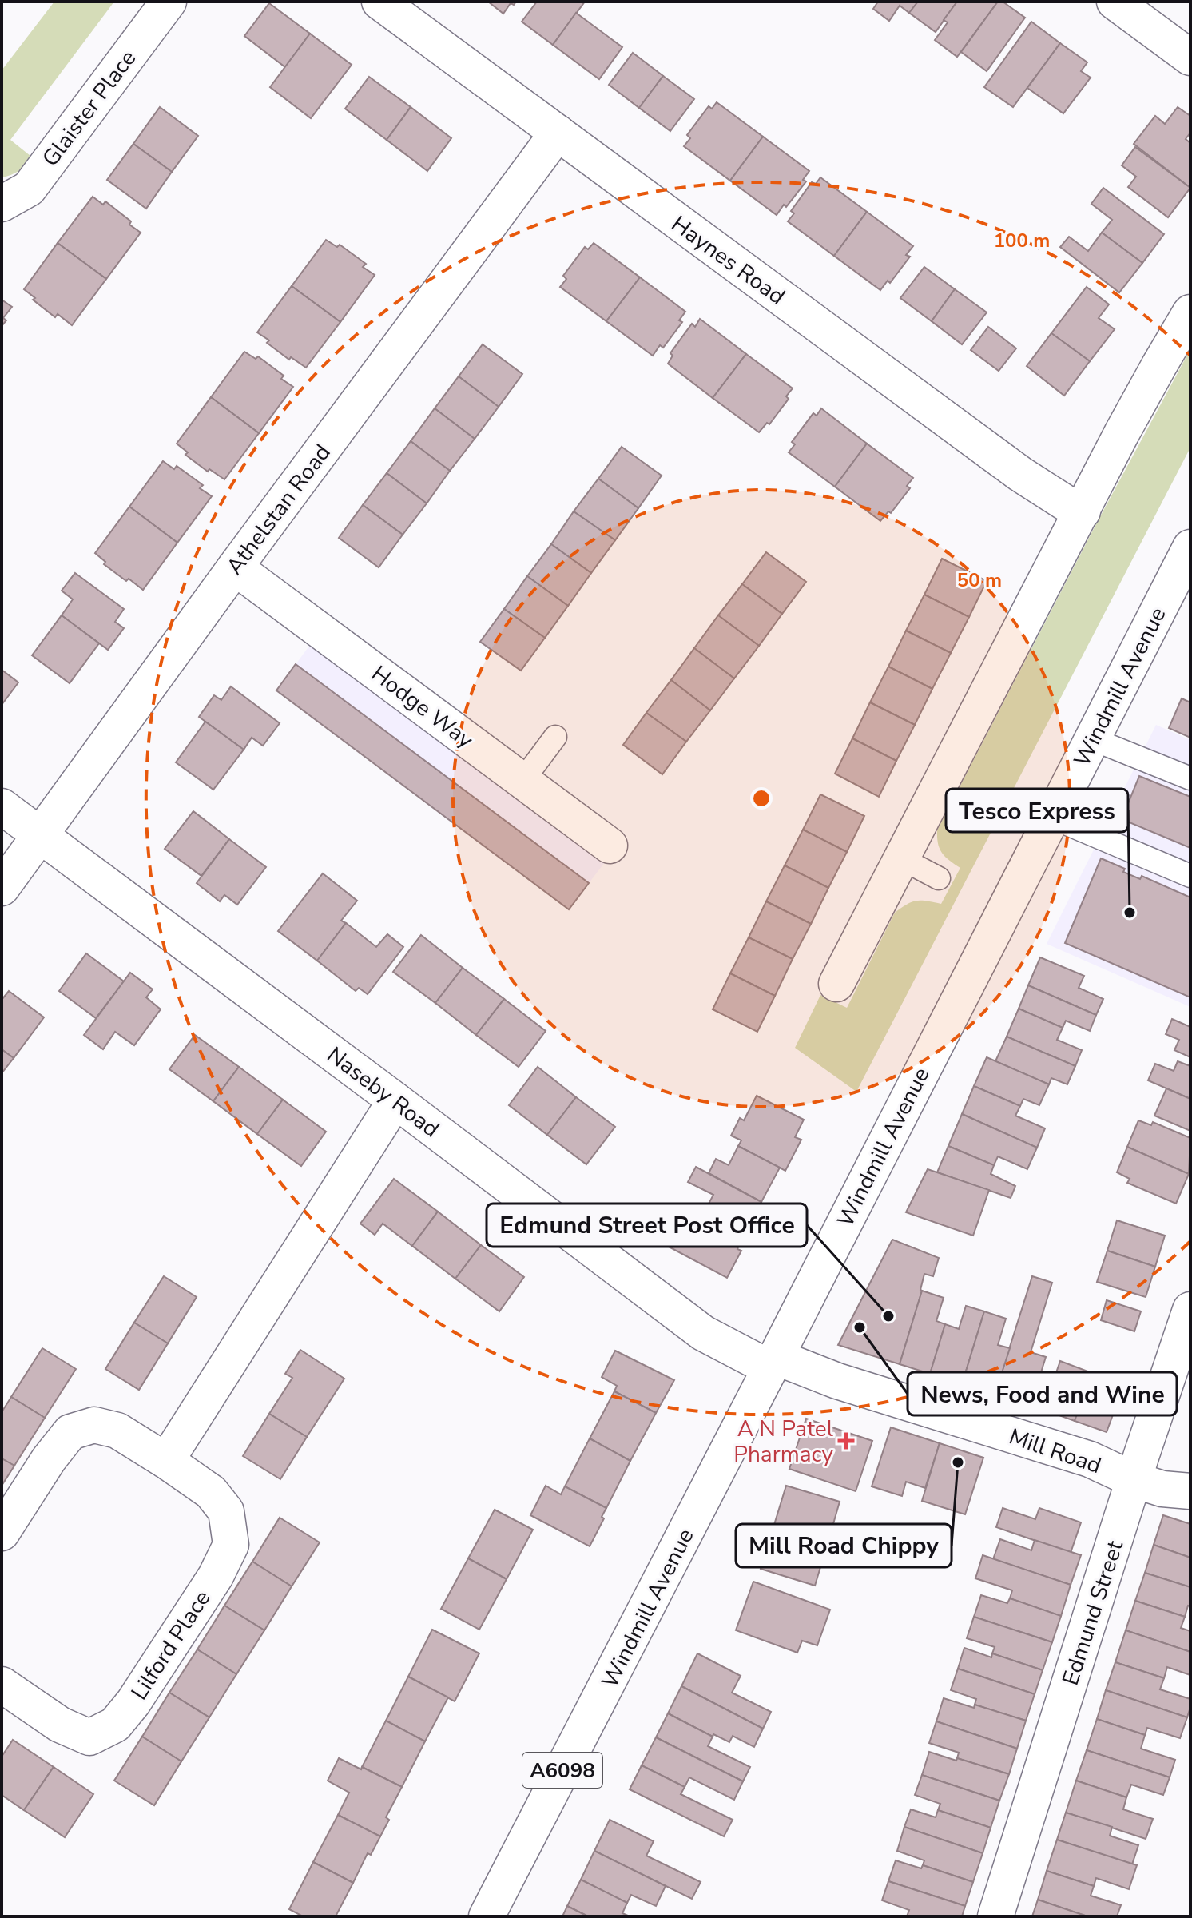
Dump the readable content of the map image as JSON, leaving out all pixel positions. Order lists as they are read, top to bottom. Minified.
{"streets":{"street":["Glaister Place","Haynes Road","Athelstan Road","Windmill Avenue","Hodge Way","Naseby Road","Mill Road","Edmund Street","Lilford Place","A6098"]},"crossings":[["Haynes Road","Athelstan Road"],["Athelstan Road","Hodge Way"],["Athelstan Road","Naseby Road"],["Windmill Avenue","Naseby Road"],["Windmill Avenue","Mill Road"],["Naseby Road","Mill Road"],["Mill Road","Edmund Street"]],"places":{"other":["Tesco Express","Edmund Street Post Office","News, Food and Wine","Mill Road Chippy"],"health":["A N Patel Pharmacy"]},"rings":["100 m","50 m"]}
